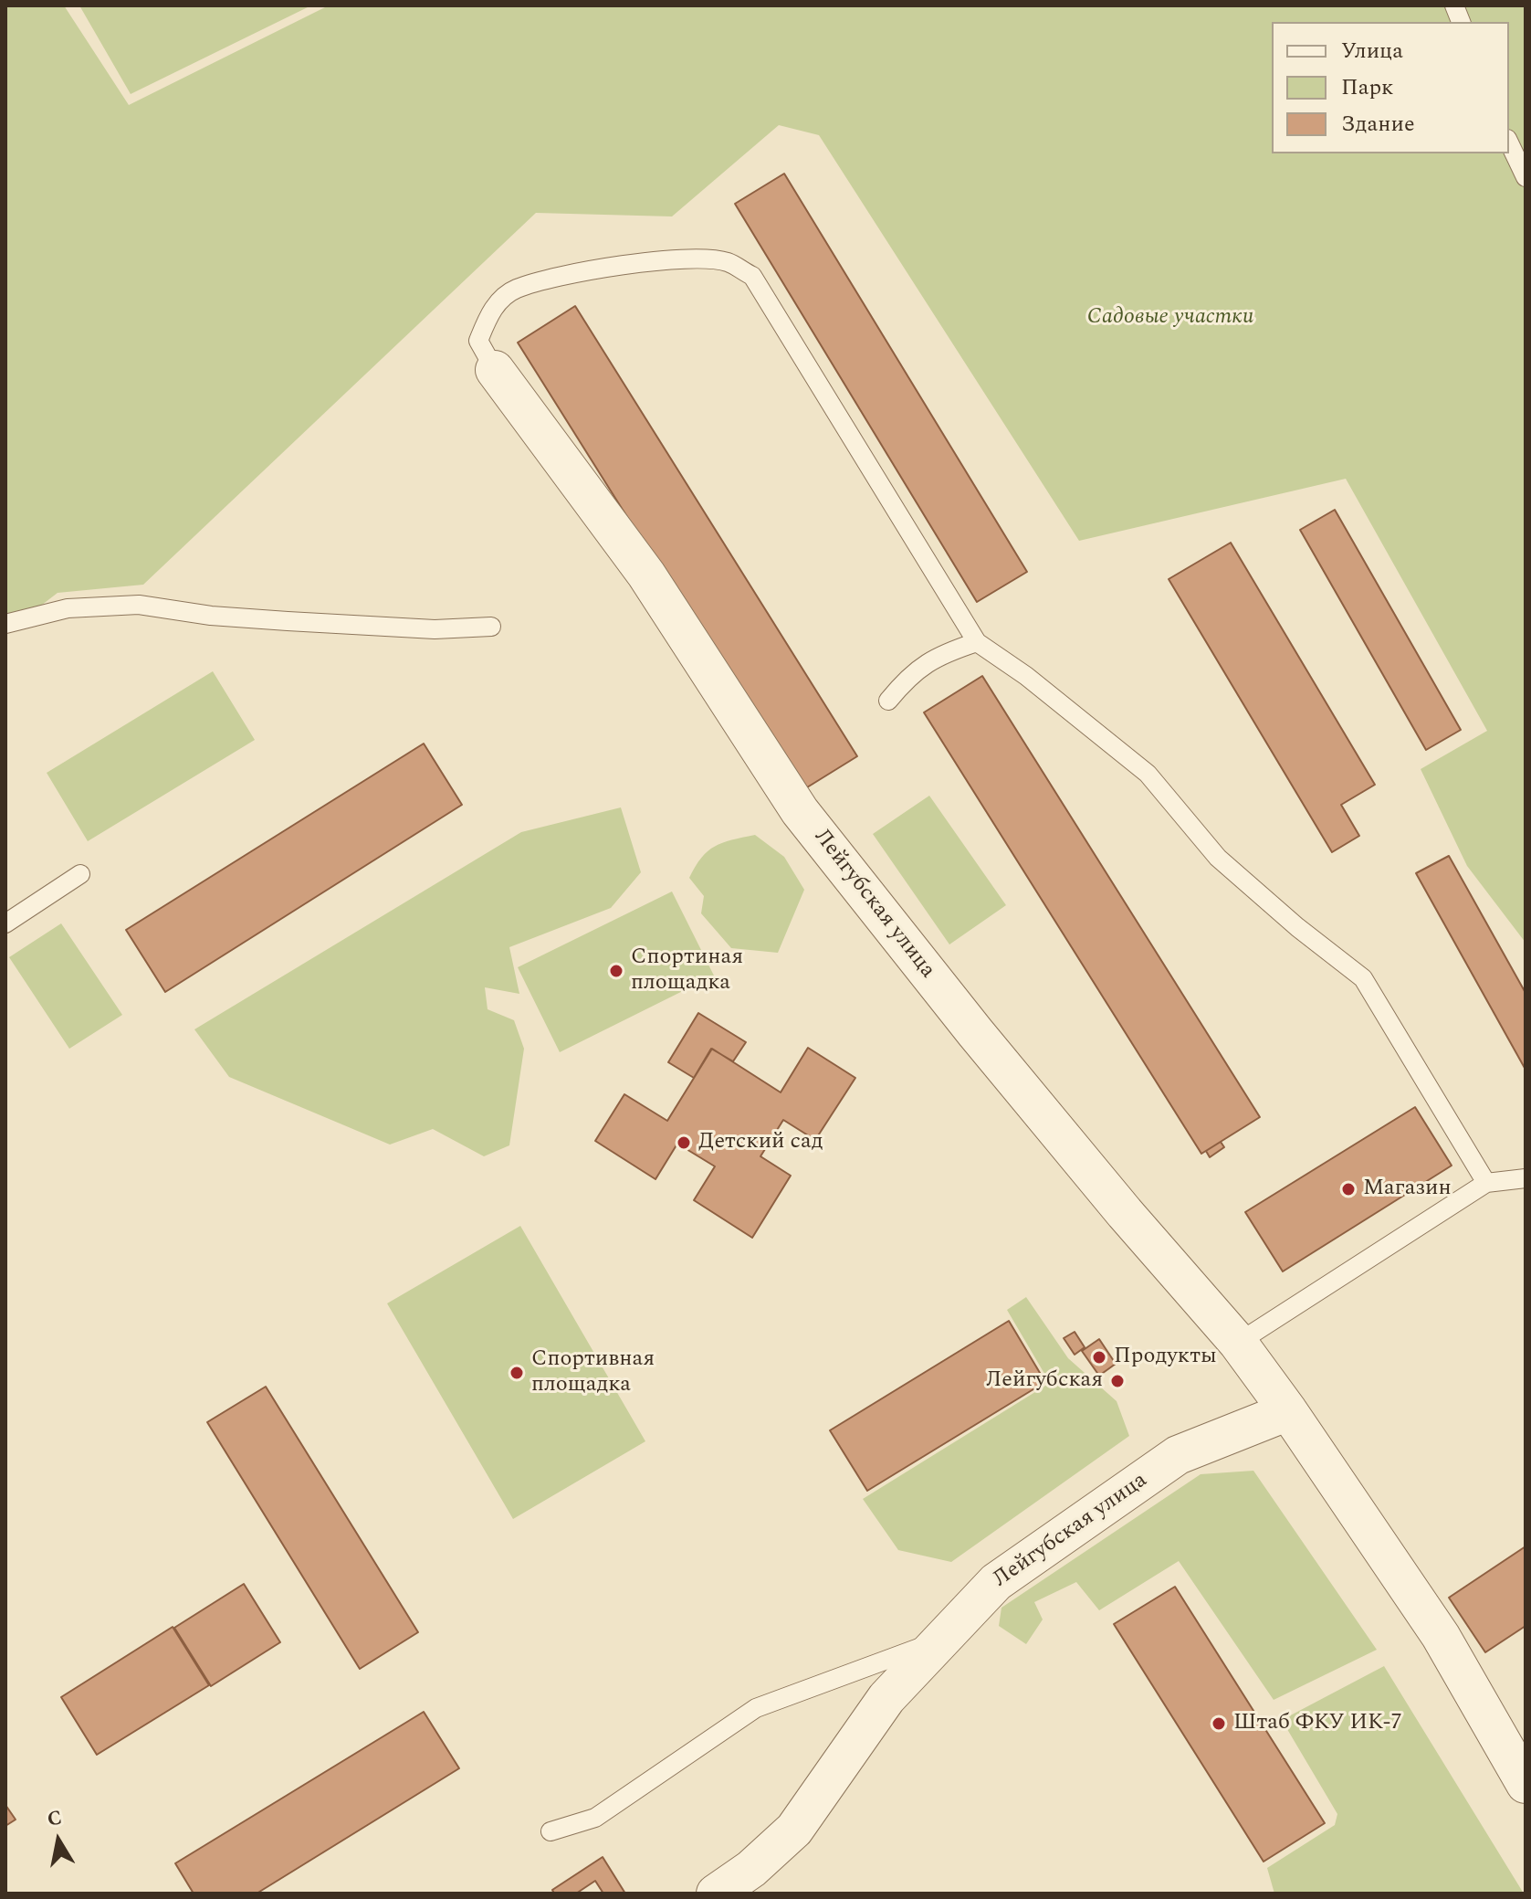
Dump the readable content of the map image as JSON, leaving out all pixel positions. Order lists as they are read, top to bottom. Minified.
{"streets":{"street":["Лейгубская улица"]},"parks":["Садовые участки"],"places":["Спортиная площадка","Детский сад","Магазин","Продукты","Спортивная площадка","Лейгубская","Штаб ФКУ ИК-7"],"legend":["Улица","Парк","Здание"],"north":"top"}
